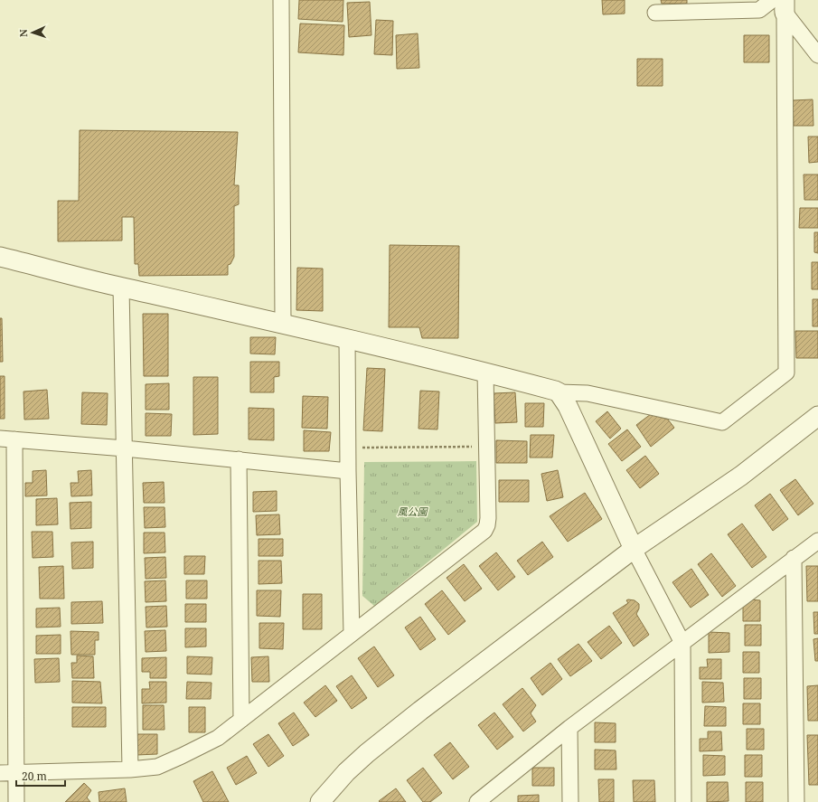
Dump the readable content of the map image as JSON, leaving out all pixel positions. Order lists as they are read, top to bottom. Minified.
{"parks":["風公園"],"scale_bar":"20 m","north":"left"}
